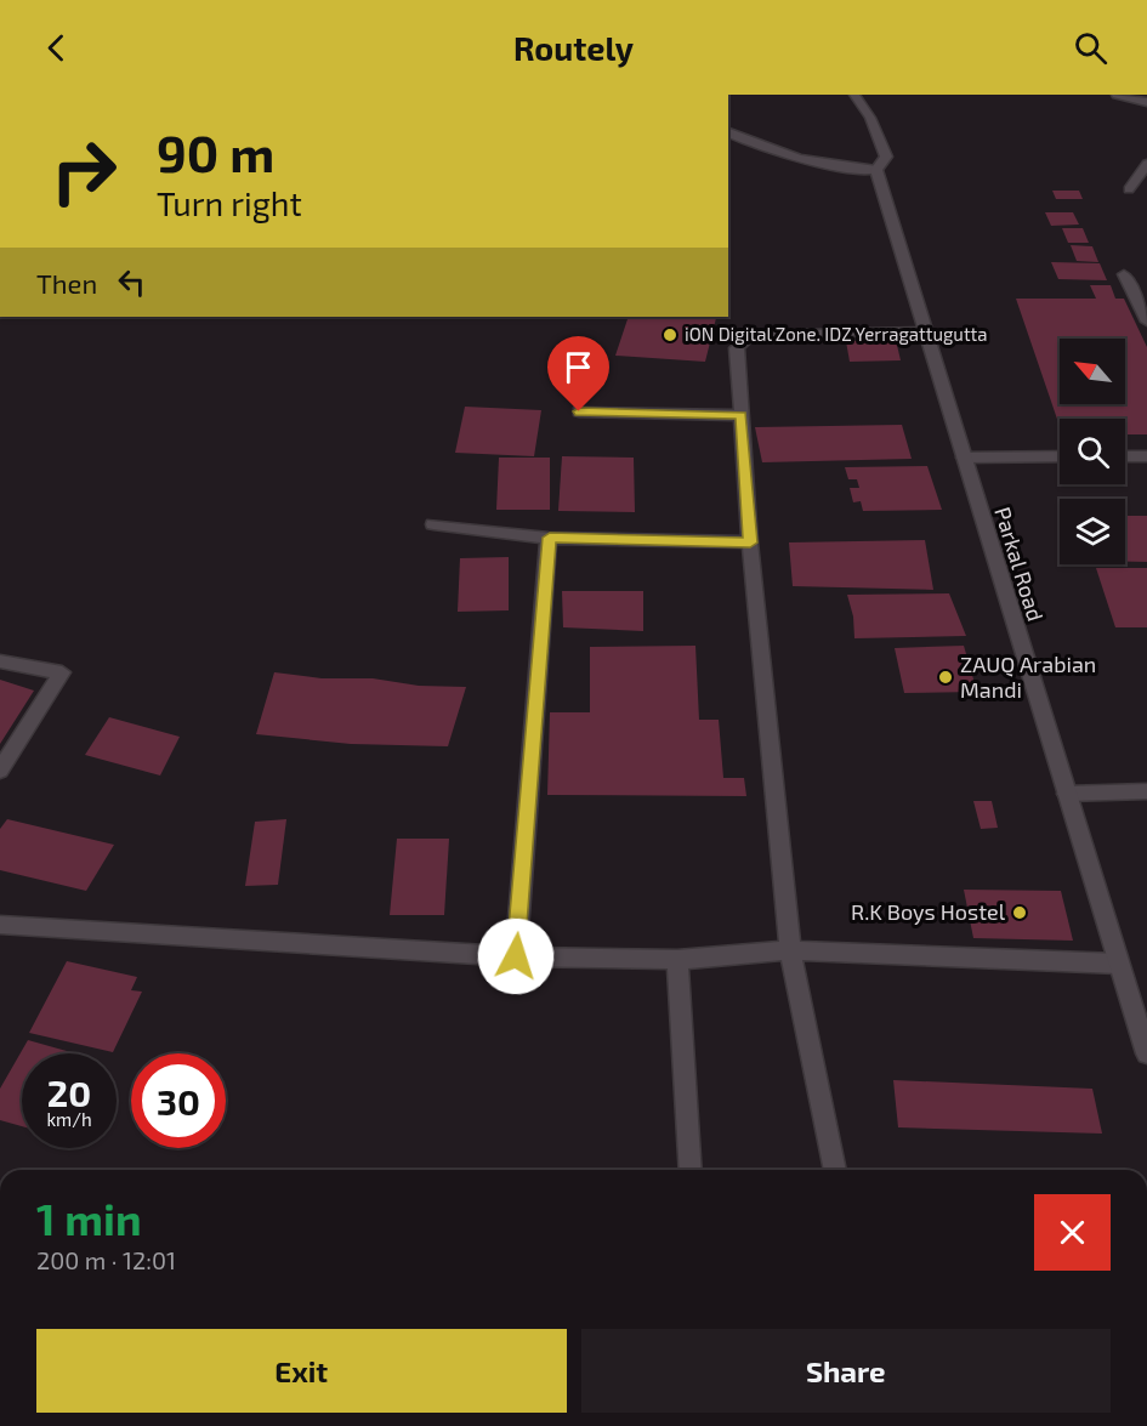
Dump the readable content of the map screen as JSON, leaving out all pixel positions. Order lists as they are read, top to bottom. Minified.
{"streets":{"street":["Parkal Road"]},"places":["iON Digital Zone. IDZ Yerragattugutta","ZAUQ Arabian Mandi","R.K Boys Hostel"],"north":"top left","page":{"header":"Routely","turn":["90 m","Turn right"],"then":"Then","speed":"20 km/h","limit":"30","heading":["1 min","200 m · 12:01"],"buttons":["Exit","Share"]}}
